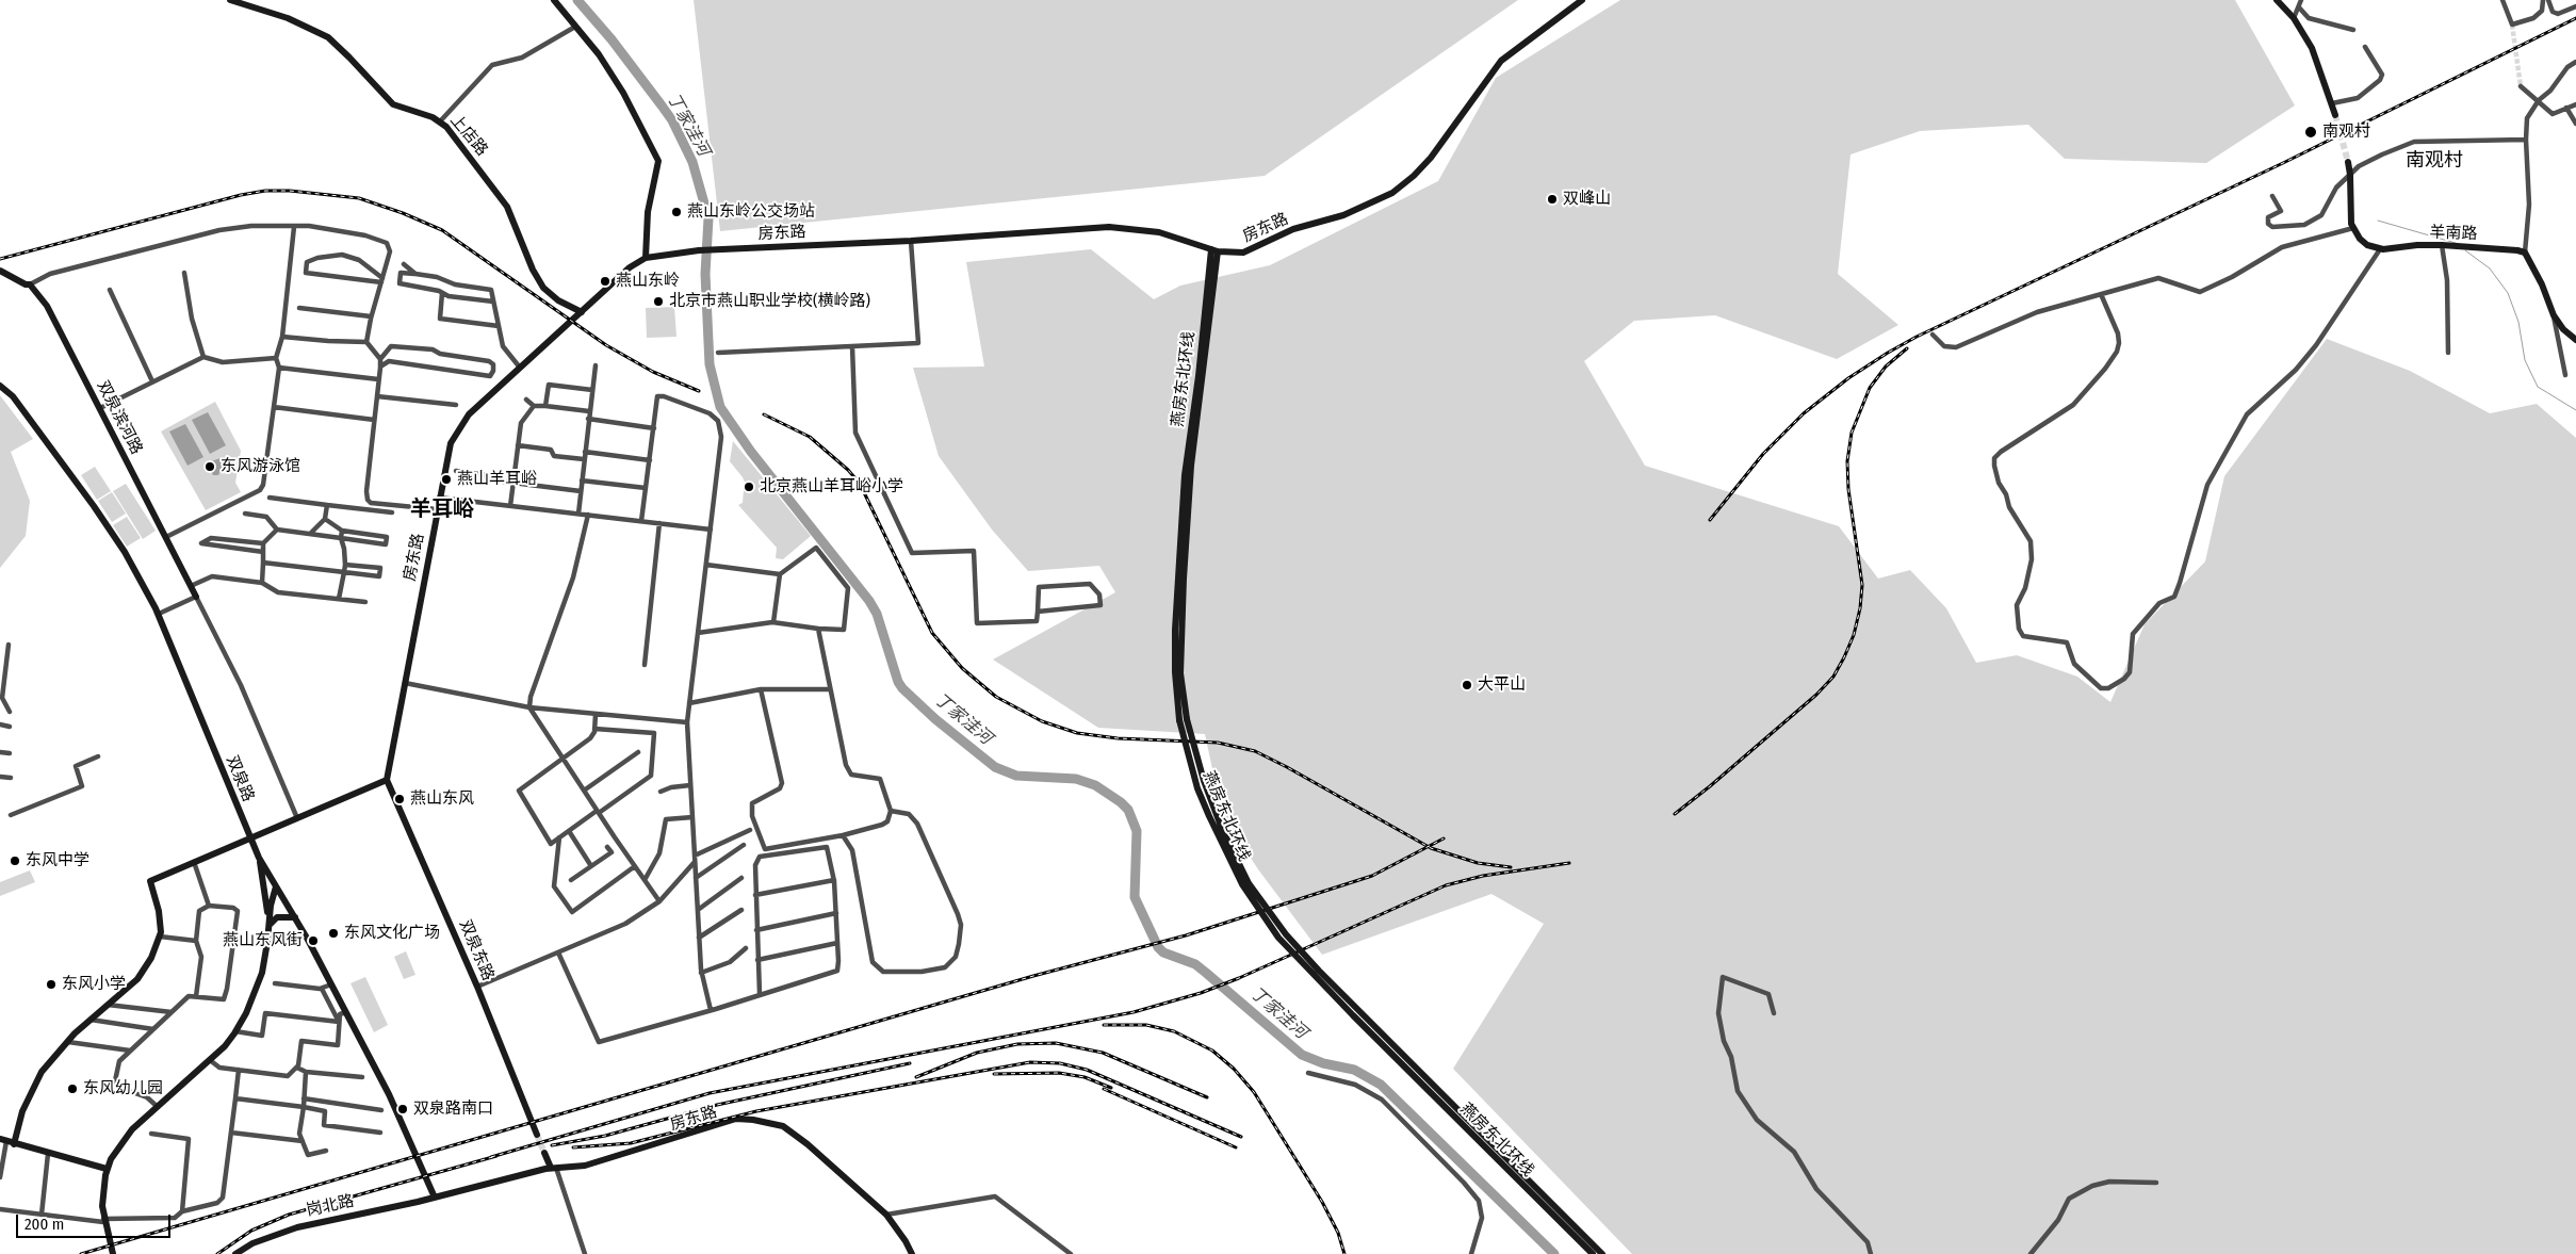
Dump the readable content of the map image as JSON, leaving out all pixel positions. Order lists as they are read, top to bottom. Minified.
{"streets":{"main road":["上店路","房东路","羊南路","燕房东北环线","双泉滨河路","双泉路","双泉东路","岗北路"]},"crossings":[["上店路","房东路"],["房东路","燕房东北环线"],["房东路","双泉路"],["房东路","双泉东路"],["房东路","岗北路"],["双泉路","岗北路"]],"districts":["南观村","羊耳峪"],"water":["丁家洼河"],"places":["南观村","双峰山","燕山东岭公交场站","燕山东岭","北京市燕山职业学校(横岭路)","东风游泳馆","燕山羊耳峪","北京燕山羊耳峪小学","大平山","燕山东风","东风中学","东风文化广场","燕山东风街","东风小学","东风幼儿园","双泉路南口"],"scale_bar":"200 m"}
